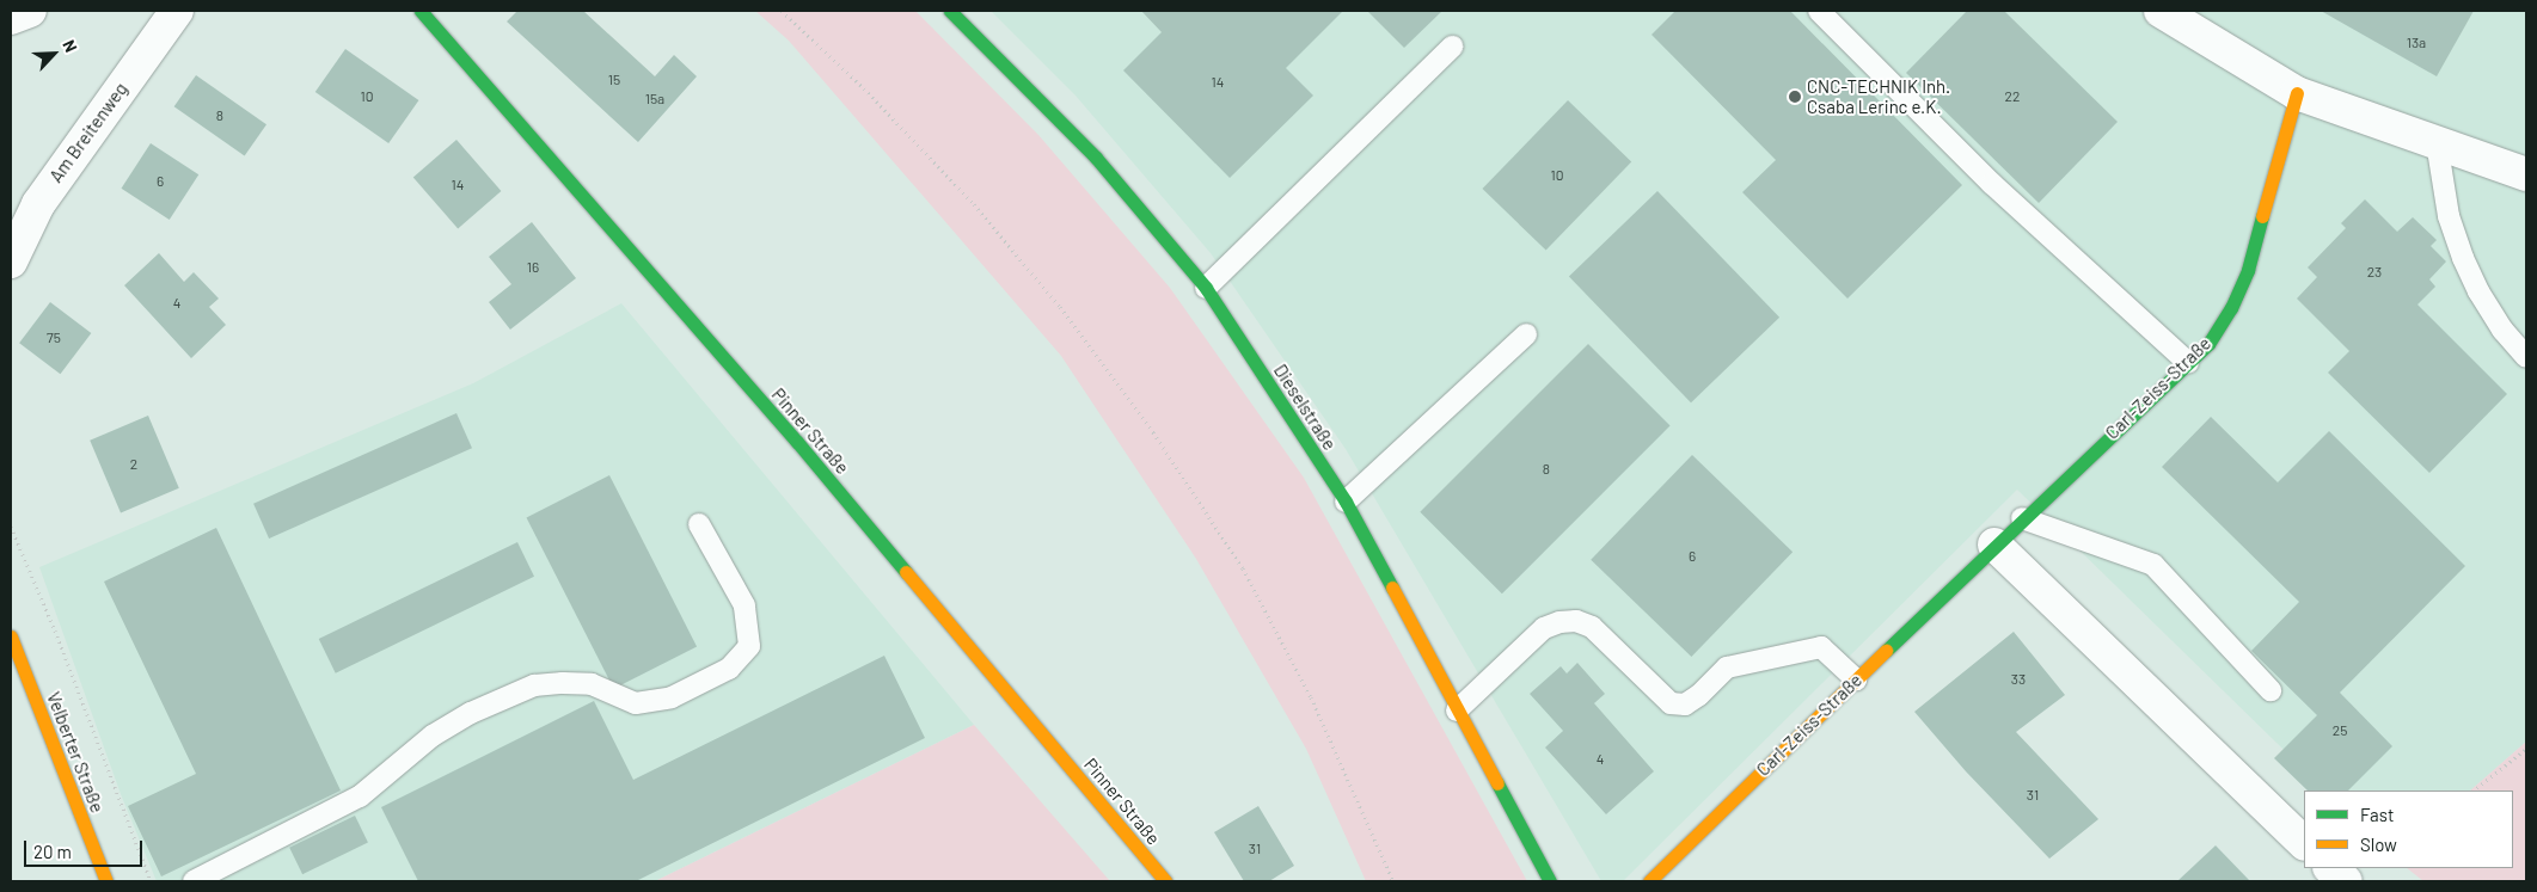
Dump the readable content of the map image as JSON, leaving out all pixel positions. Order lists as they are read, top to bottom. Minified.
{"streets":{"street":["Am Breitenweg","Carl-Zeiss-Straße","Dieselstraße","Pinner Straße","Velberter Straße"]},"places":["CNC-TECHNIK Inh. Csaba Lerinc e.K."],"house_numbers":["13a","15","14","10","22","15a","8","10","6","14","16","23","4","75","2","8","6","33","25","4","31","31"],"legend":["Fast","Slow"],"scale_bar":"20 m","north":"top right"}
